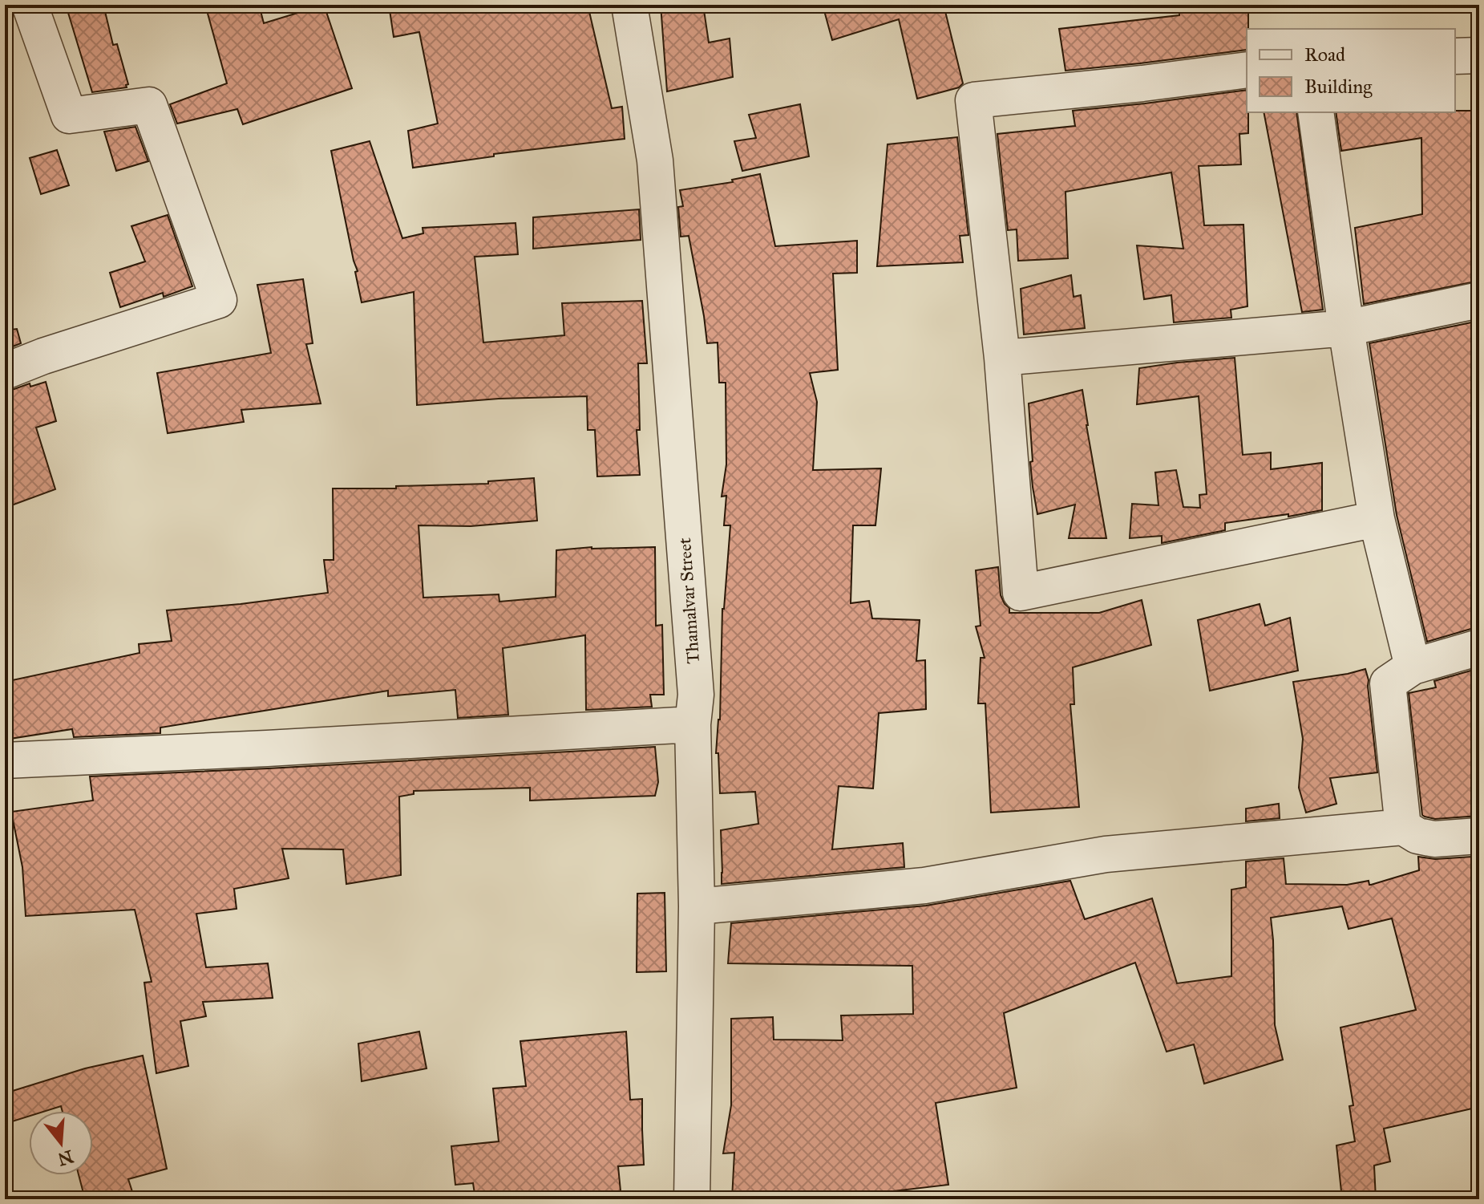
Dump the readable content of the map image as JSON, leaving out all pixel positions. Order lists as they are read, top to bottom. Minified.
{"streets":{"street":["Thamalvar Street"]},"legend":["Road","Building"],"north":"bottom"}
